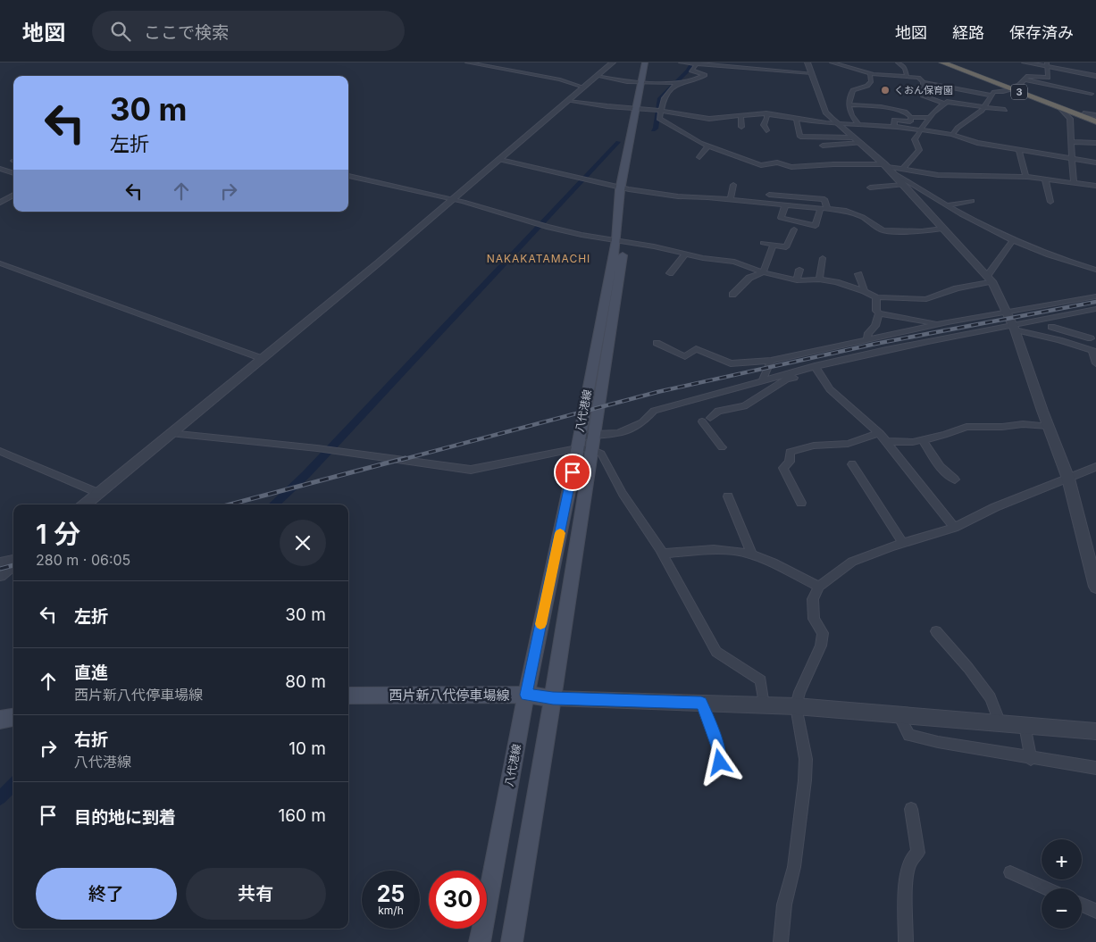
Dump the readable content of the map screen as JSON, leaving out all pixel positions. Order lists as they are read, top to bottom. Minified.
{"streets":{"highway":["3"],"main road":["八代港線","西片新八代停車場線"]},"crossings":[["八代港線","西片新八代停車場線"]],"districts":["NAKAKATAMACHI"],"places":["くおん保育園"],"page":{"header":"地図","search":"ここで検索","nav":["地図","経路","保存済み"],"turn":["30 m","左折"],"heading":["1 分","280 m · 06:05"],"list":[{"name":"左折","value":"30 m"},{"name":"直進","note":"西片新八代停車場線","value":"80 m"},{"name":"右折","note":"八代港線","value":"10 m"},{"name":"目的地に到着","value":"160 m"}],"map_buttons":["+","−"],"buttons":["終了","共有"],"speed":"25 km/h","limit":"30"}}
